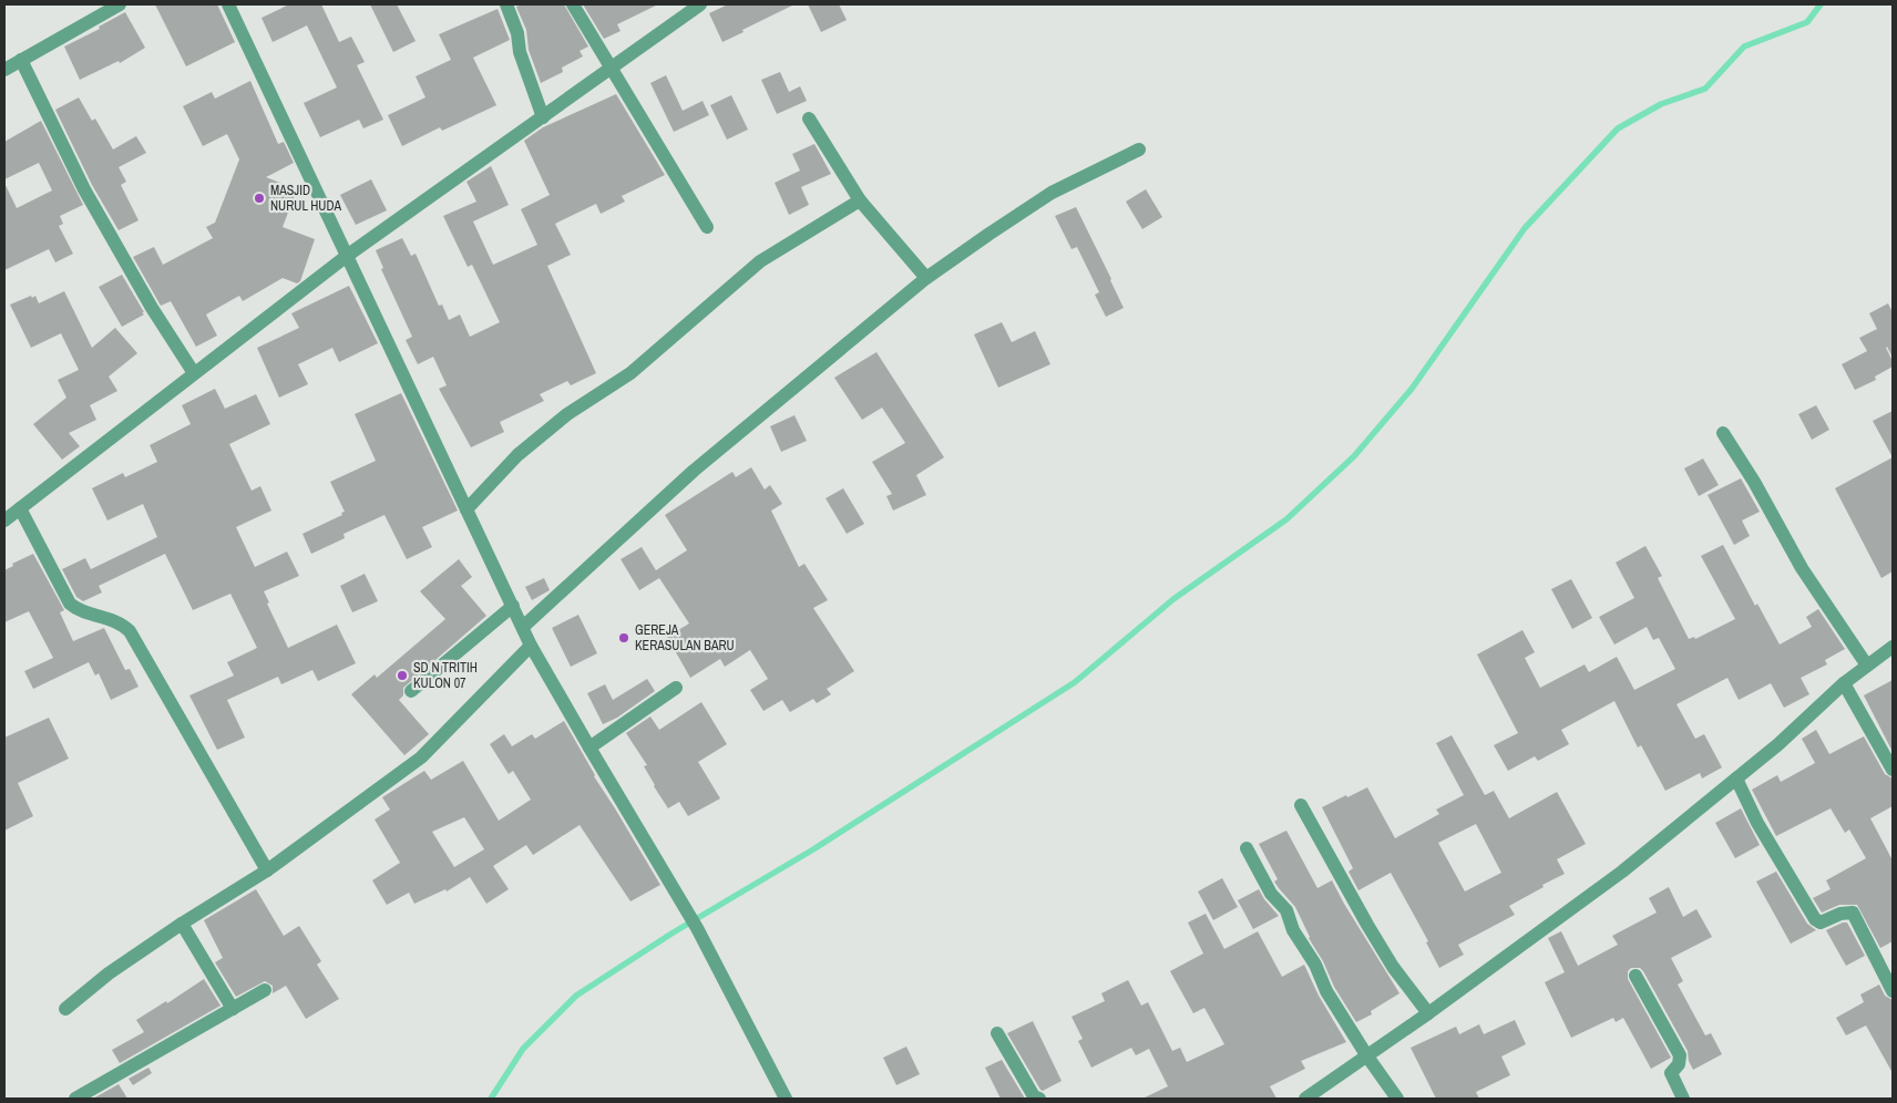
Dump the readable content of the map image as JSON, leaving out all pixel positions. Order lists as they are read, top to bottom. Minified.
{"places":["MASJID NURUL HUDA","GEREJA KERASULAN BARU","SD N TRITIH KULON 07"]}
